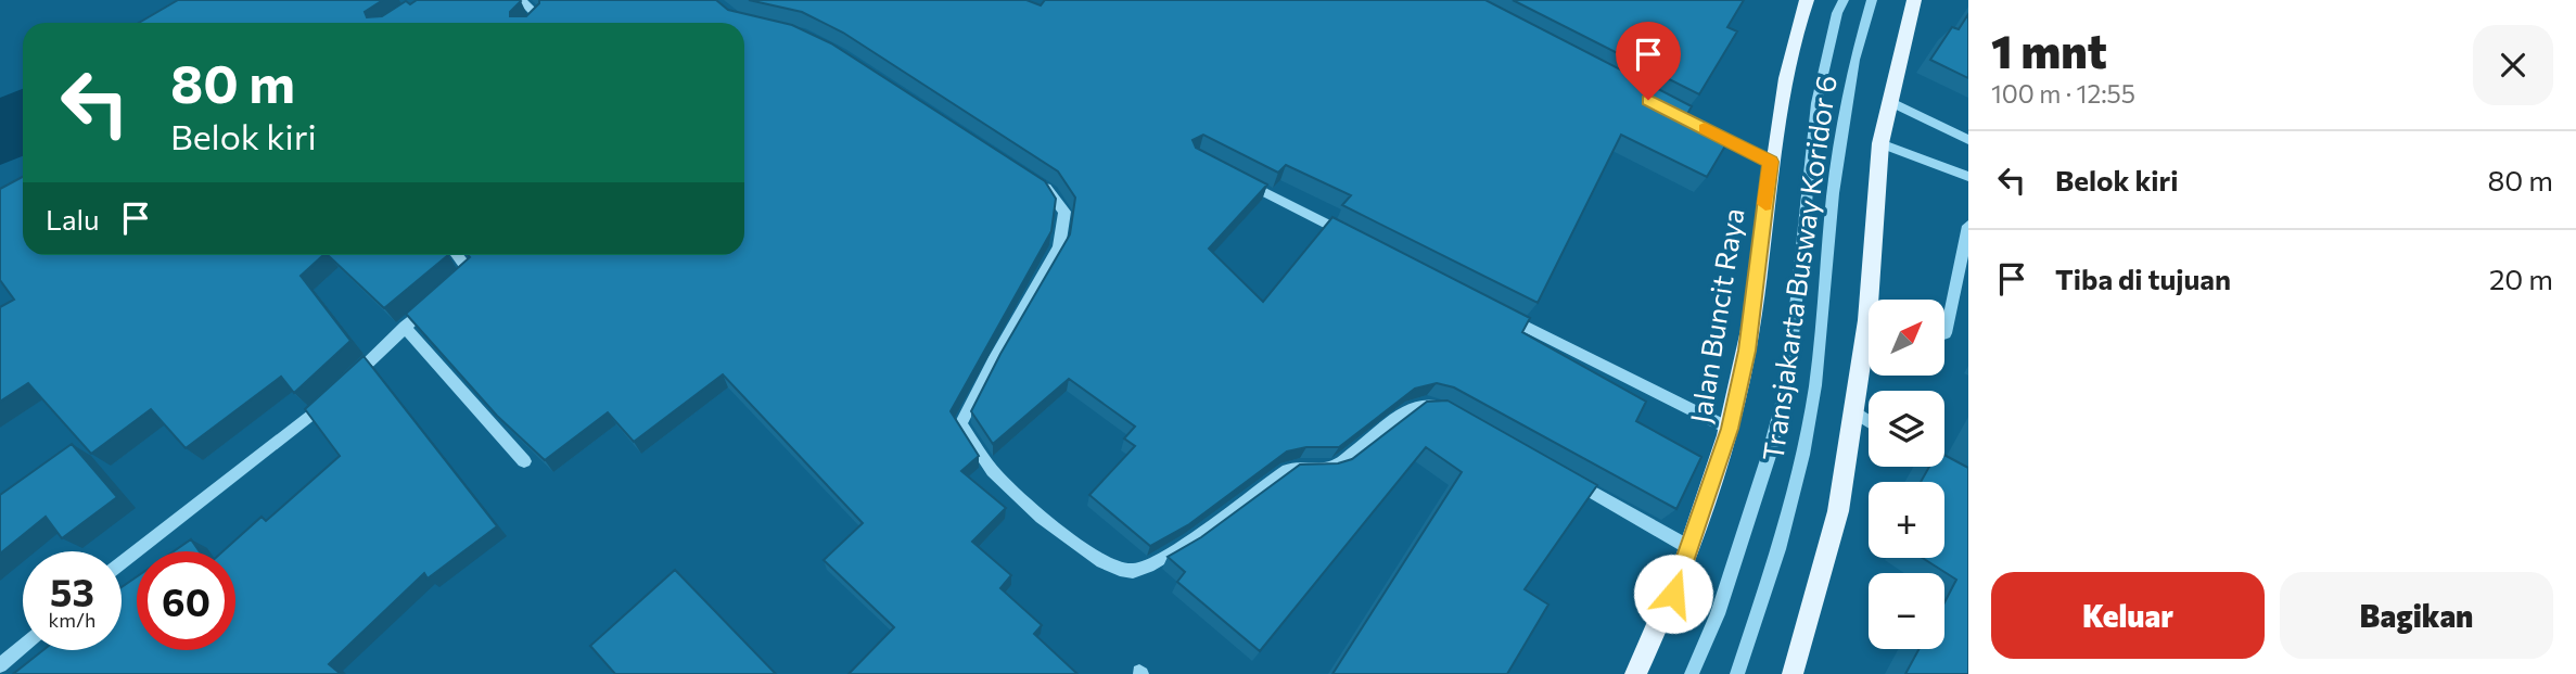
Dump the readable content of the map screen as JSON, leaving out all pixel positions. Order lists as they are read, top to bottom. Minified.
{"streets":{"main road":["Jalan Buncit Raya"],"street":["Transjakarta Busway Koridor 6"]},"north":"top right","page":{"heading":["1 mnt","100 m · 12:55"],"turn":["80 m","Belok kiri"],"list":[{"name":"Belok kiri","value":"80 m"},{"name":"Tiba di tujuan","value":"20 m"}],"then":"Lalu","map_buttons":["+","−"],"speed":"53 km/h","limit":"60","buttons":["Keluar","Bagikan"]}}
